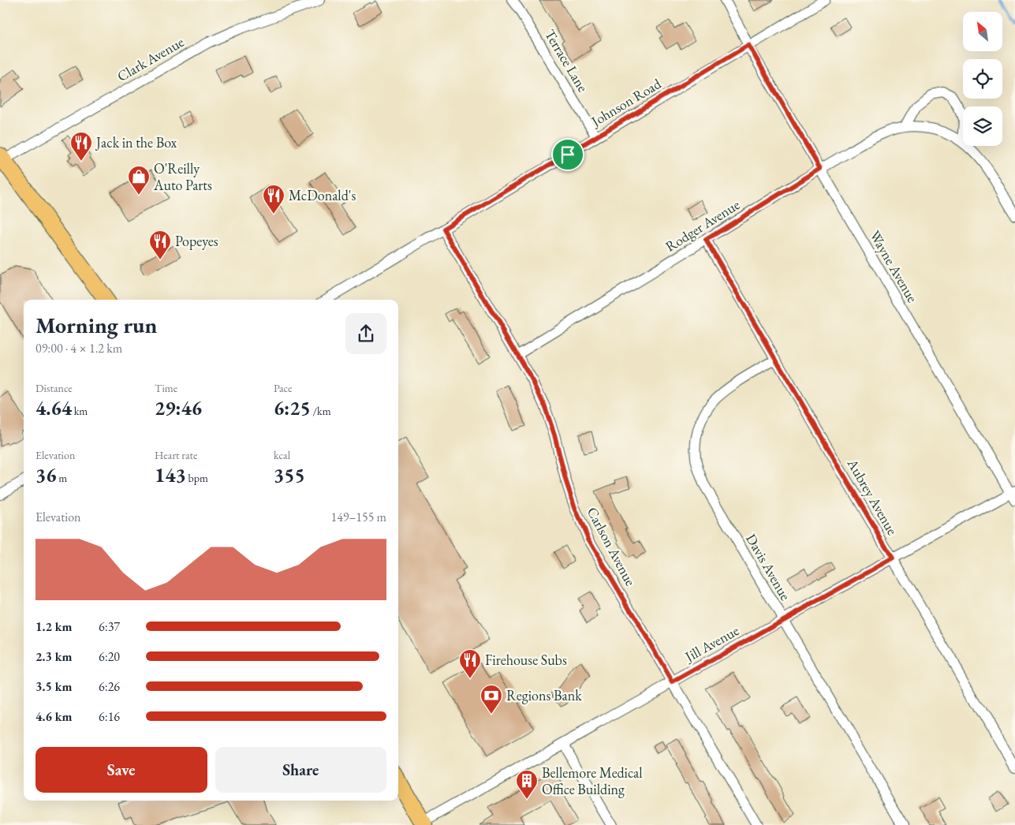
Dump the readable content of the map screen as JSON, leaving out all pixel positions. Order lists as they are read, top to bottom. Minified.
{"streets":{"street":["Clark Avenue","Terrace Lane","Johnson Road","Rodger Avenue","Wayne Avenue","Aubrey Avenue","Carlson Avenue","Davis Avenue","Jill Avenue"]},"crossings":[["Terrace Lane","Johnson Road"],["Johnson Road","Wayne Avenue"],["Johnson Road","Carlson Avenue"],["Rodger Avenue","Wayne Avenue"],["Rodger Avenue","Aubrey Avenue"],["Rodger Avenue","Carlson Avenue"],["Wayne Avenue","Jill Avenue"],["Aubrey Avenue","Davis Avenue"],["Aubrey Avenue","Jill Avenue"],["Carlson Avenue","Jill Avenue"],["Davis Avenue","Jill Avenue"]],"places":{"restaurant":["Jack in the Box","McDonald's","Popeyes","Firehouse Subs"],"shop":["O'Reilly Auto Parts"],"bank":["Regions Bank"],"building":["Bellemore Medical Office Building"]},"north":"top left","page":{"heading":["Morning run","09:00 · 4 × 1.2 km"],"stats":[["Distance","4.64 km"],["Time","29:46"],["Pace","6:25 /km"],["Elevation","36 m"],["Heart rate","143 bpm"],["kcal","355"]],"chart":["Elevation","149–155 m"],"list":[{"name":"1.2 km","note":"6:37"},{"name":"2.3 km","note":"6:20"},{"name":"3.5 km","note":"6:26"},{"name":"4.6 km","note":"6:16"}],"buttons":["Save","Share"]}}
